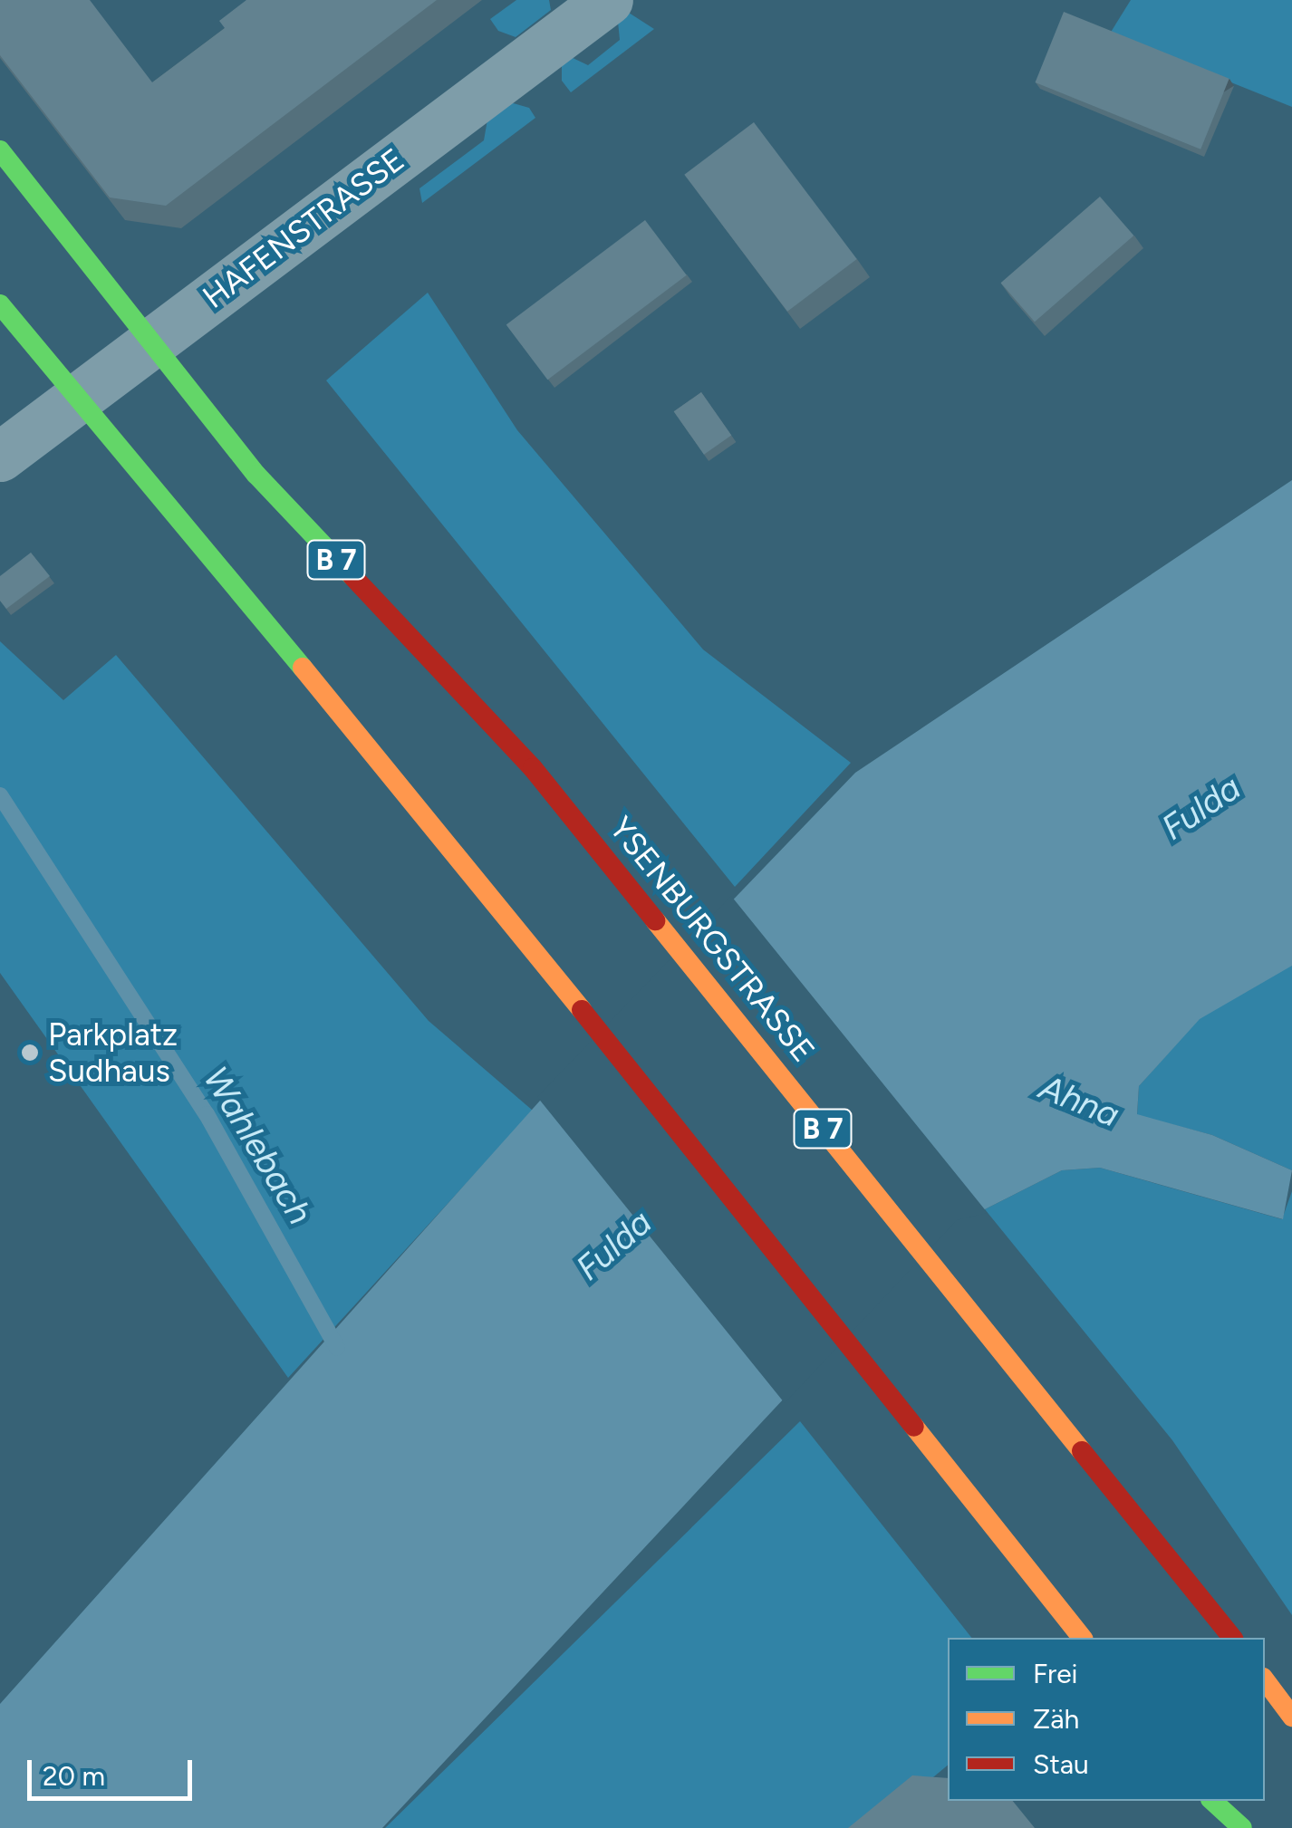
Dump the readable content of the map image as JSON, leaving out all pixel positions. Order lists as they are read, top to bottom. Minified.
{"streets":{"main road":["B 7","YSENBURGSTRASSE"],"street":["HAFENSTRASSE"]},"crossings":[["HAFENSTRASSE","B 7"],["HAFENSTRASSE","YSENBURGSTRASSE"],["B 7","YSENBURGSTRASSE"]],"water":["Fulda","Ahna","Wahlebach"],"places":["Parkplatz Sudhaus"],"legend":["Frei","Zäh","Stau"],"scale_bar":"20 m"}
